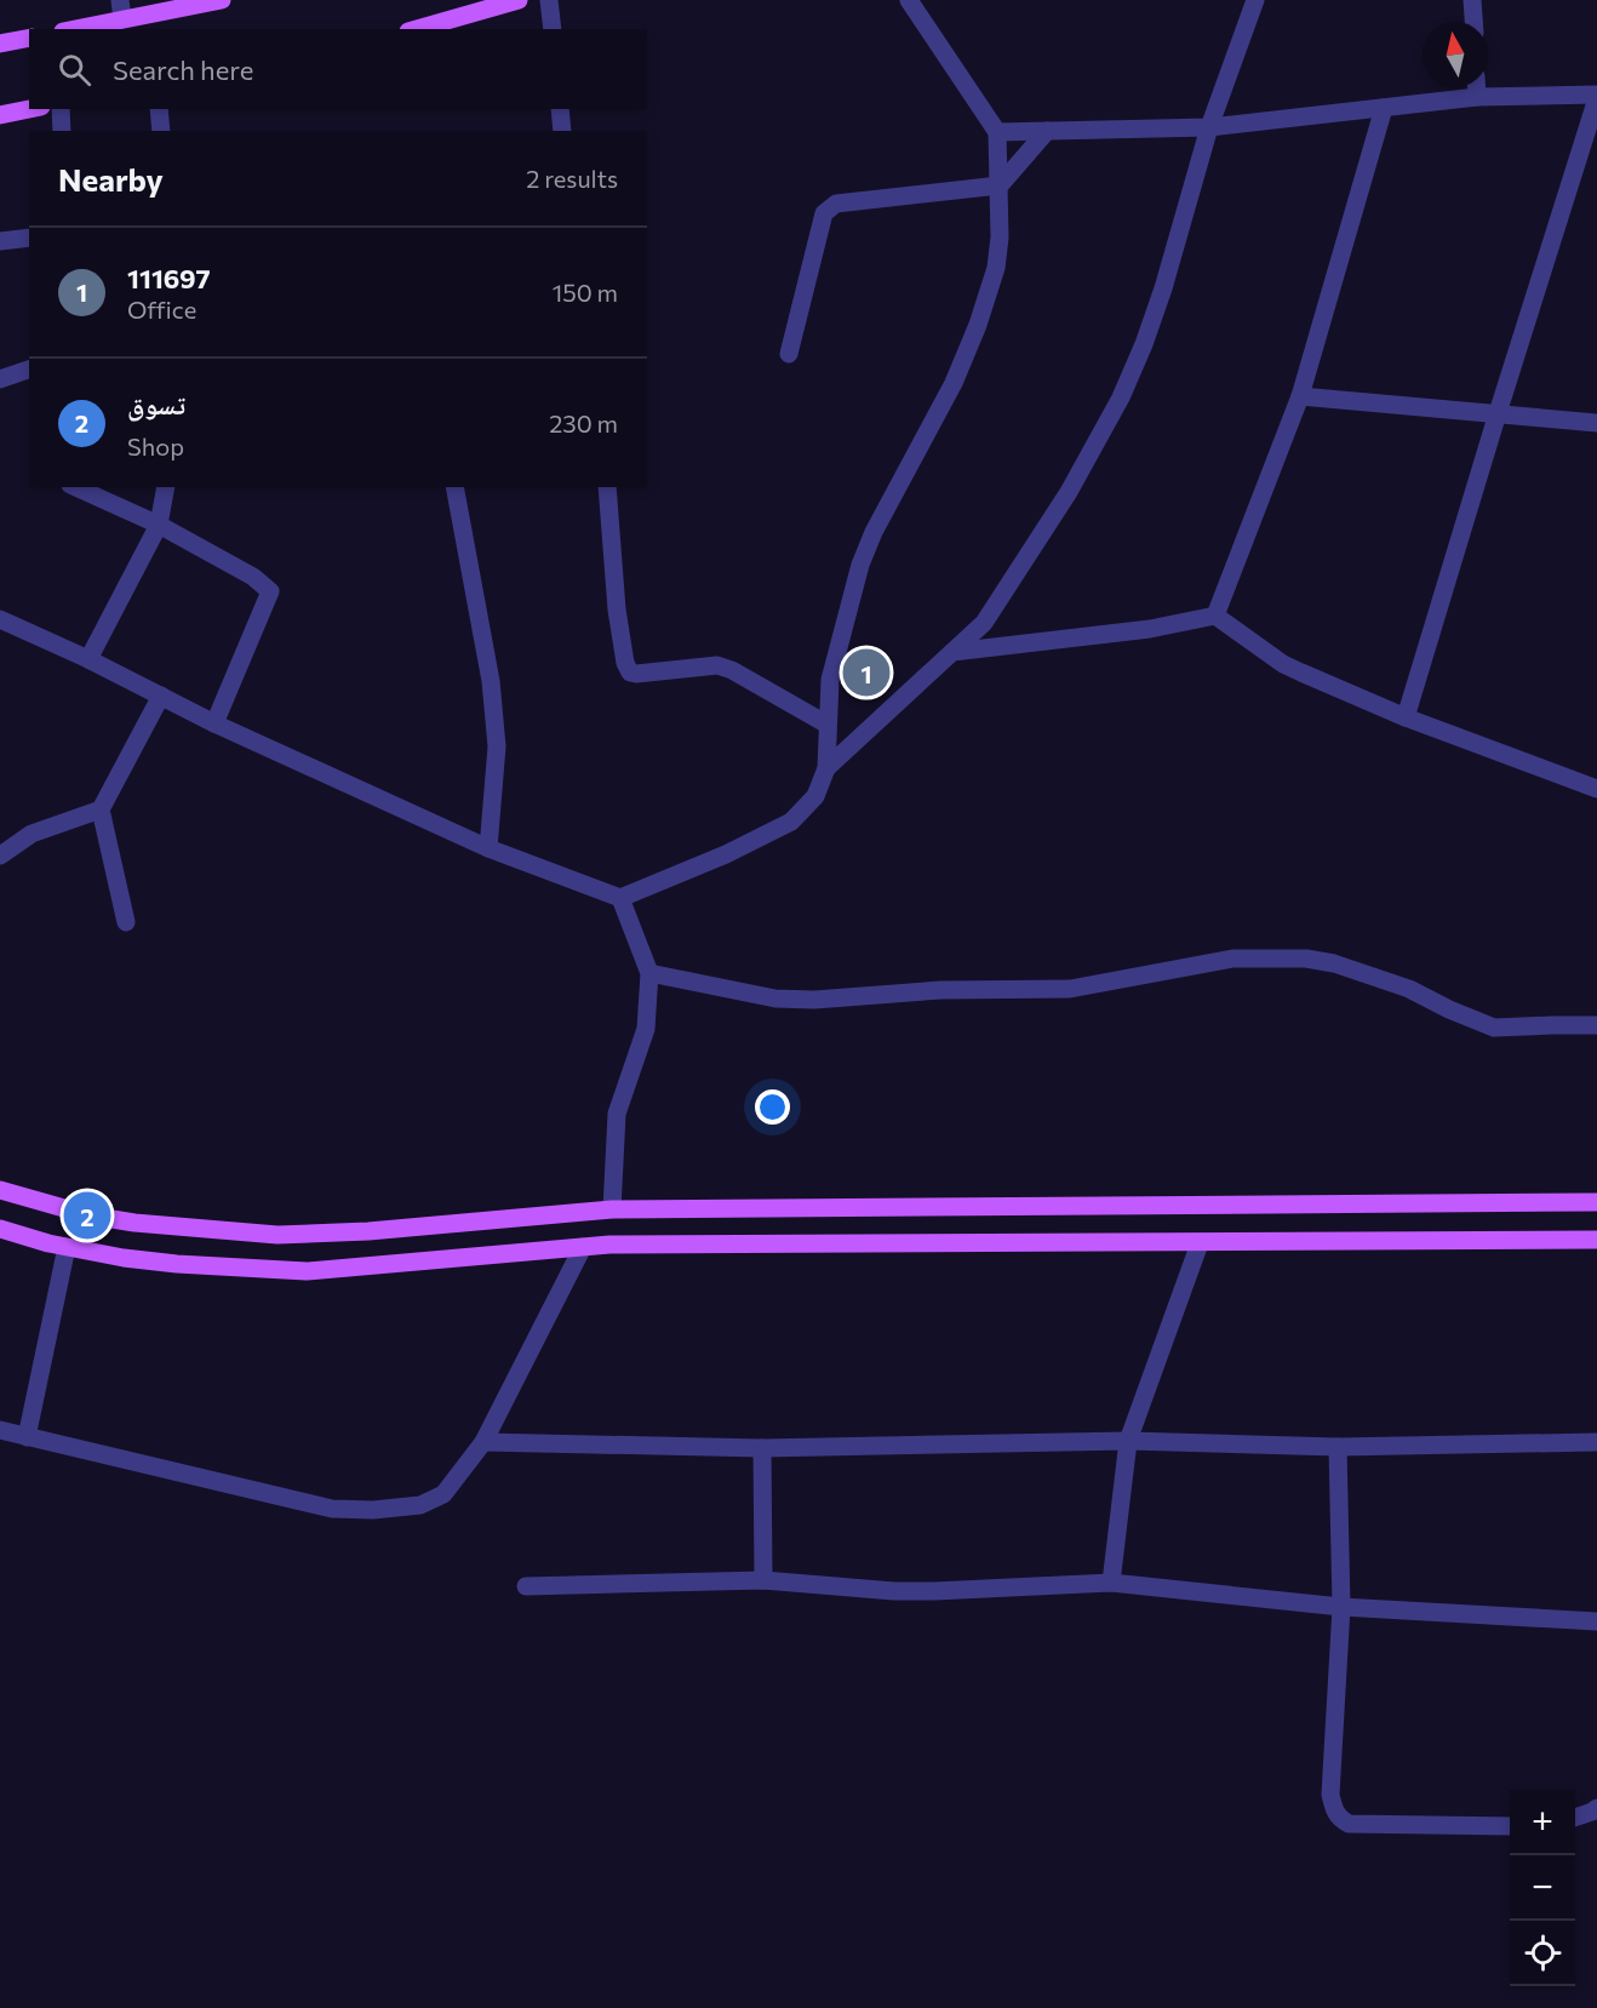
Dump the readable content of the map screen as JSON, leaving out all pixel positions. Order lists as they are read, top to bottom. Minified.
{"north":"top","page":{"search":"Search here","heading":["Nearby","2 results"],"list":[{"mark":"1","name":"111697","note":"Office","value":"150 m"},{"mark":"2","name":"تسوق","note":"Shop","value":"230 m"}],"pins":["1","2"],"map_buttons":["+","−"]}}
